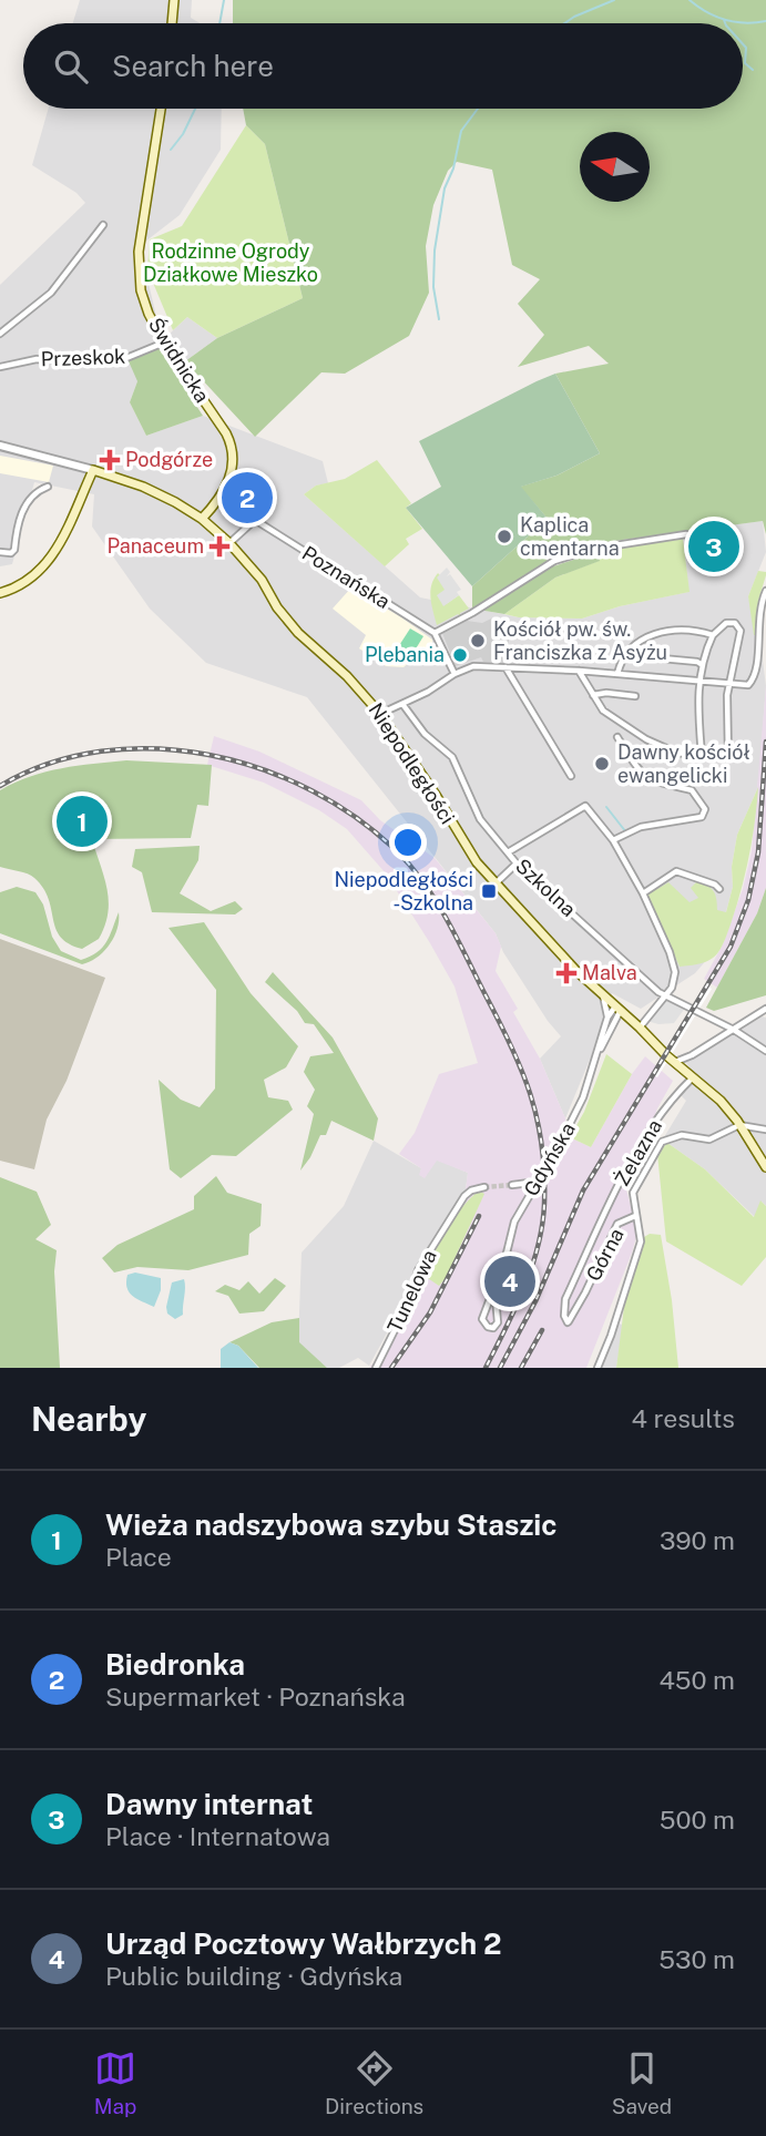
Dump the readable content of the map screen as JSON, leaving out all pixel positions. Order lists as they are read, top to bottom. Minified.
{"streets":{"main road":["Świdnicka","Niepodległości"],"street":["Przeskok","Poznańska","Szkolna","Żelazna","Gdyńska","Górna","Tunelowa"]},"crossings":[["Przeskok","Świdnicka"],["Świdnicka","Poznańska"],["Świdnicka","Niepodległości"],["Niepodległości","Żelazna"],["Niepodległości","Gdyńska"],["Niepodległości","Górna"],["Żelazna","Górna"]],"parks":["Rodzinne Ogrody Działkowe Mieszko"],"places":{"health":["Podgórze","Panaceum","Malva"],"other":["Kaplica cmentarna","Kościół pw. św. Franciszka z Asyżu","Plebania","Dawny kościół ewangelicki"],"transit":["Niepodległości -Szkolna"]},"north":"left","page":{"search":"Search here","pins":["2","3","1","4"],"heading":["Nearby","4 results"],"list":[{"mark":"1","name":"Wieża nadszybowa szybu Staszic","note":"Place","value":"390 m"},{"mark":"2","name":"Biedronka","note":"Supermarket · Poznańska","value":"450 m"},{"mark":"3","name":"Dawny internat","note":"Place · Internatowa","value":"500 m"},{"mark":"4","name":"Urząd Pocztowy Wałbrzych 2","note":"Public building · Gdyńska","value":"530 m"}],"nav":["Map","Directions","Saved"]}}
